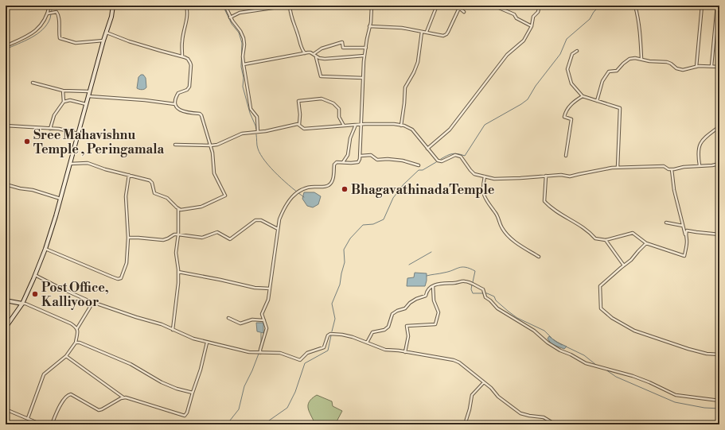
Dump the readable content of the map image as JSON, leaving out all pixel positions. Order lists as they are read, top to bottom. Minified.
{"places":["Sree Mahavishnu Temple , Peringamala","BhagavathinadaTemple","Post Office, Kalliyoor"]}
